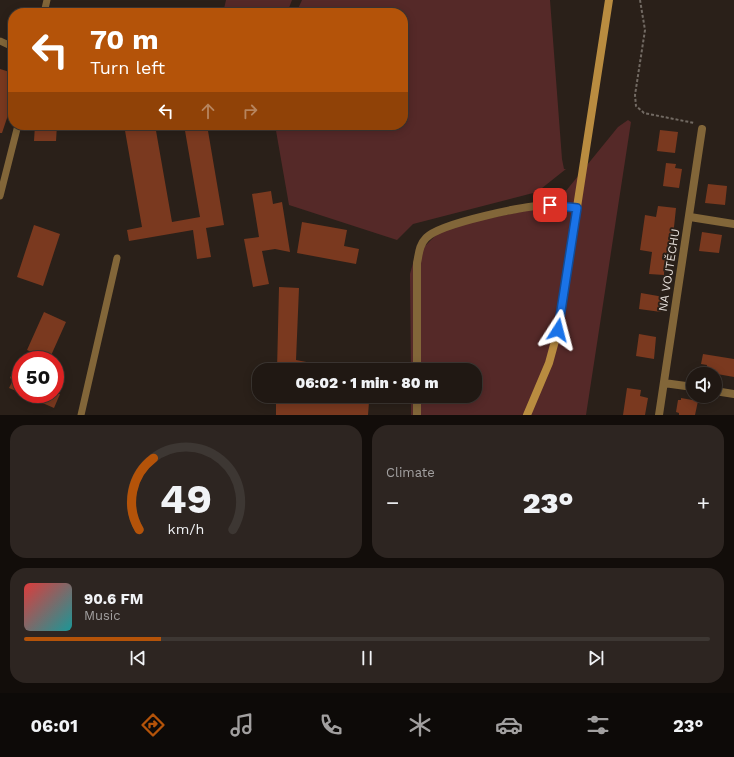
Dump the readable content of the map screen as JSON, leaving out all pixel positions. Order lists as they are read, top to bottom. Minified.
{"streets":{"street":["NA VOJTĚCHU"]},"page":{"turn":["70 m","Turn left"],"limit":"50","trip":"06:02 · 1 min · 80 m","tile":"Climate","heat":["−","23°","+"],"song":["90.6 FM","Music"],"tabs":["06:01","23°"],"gauge":["49","km/h"]}}
